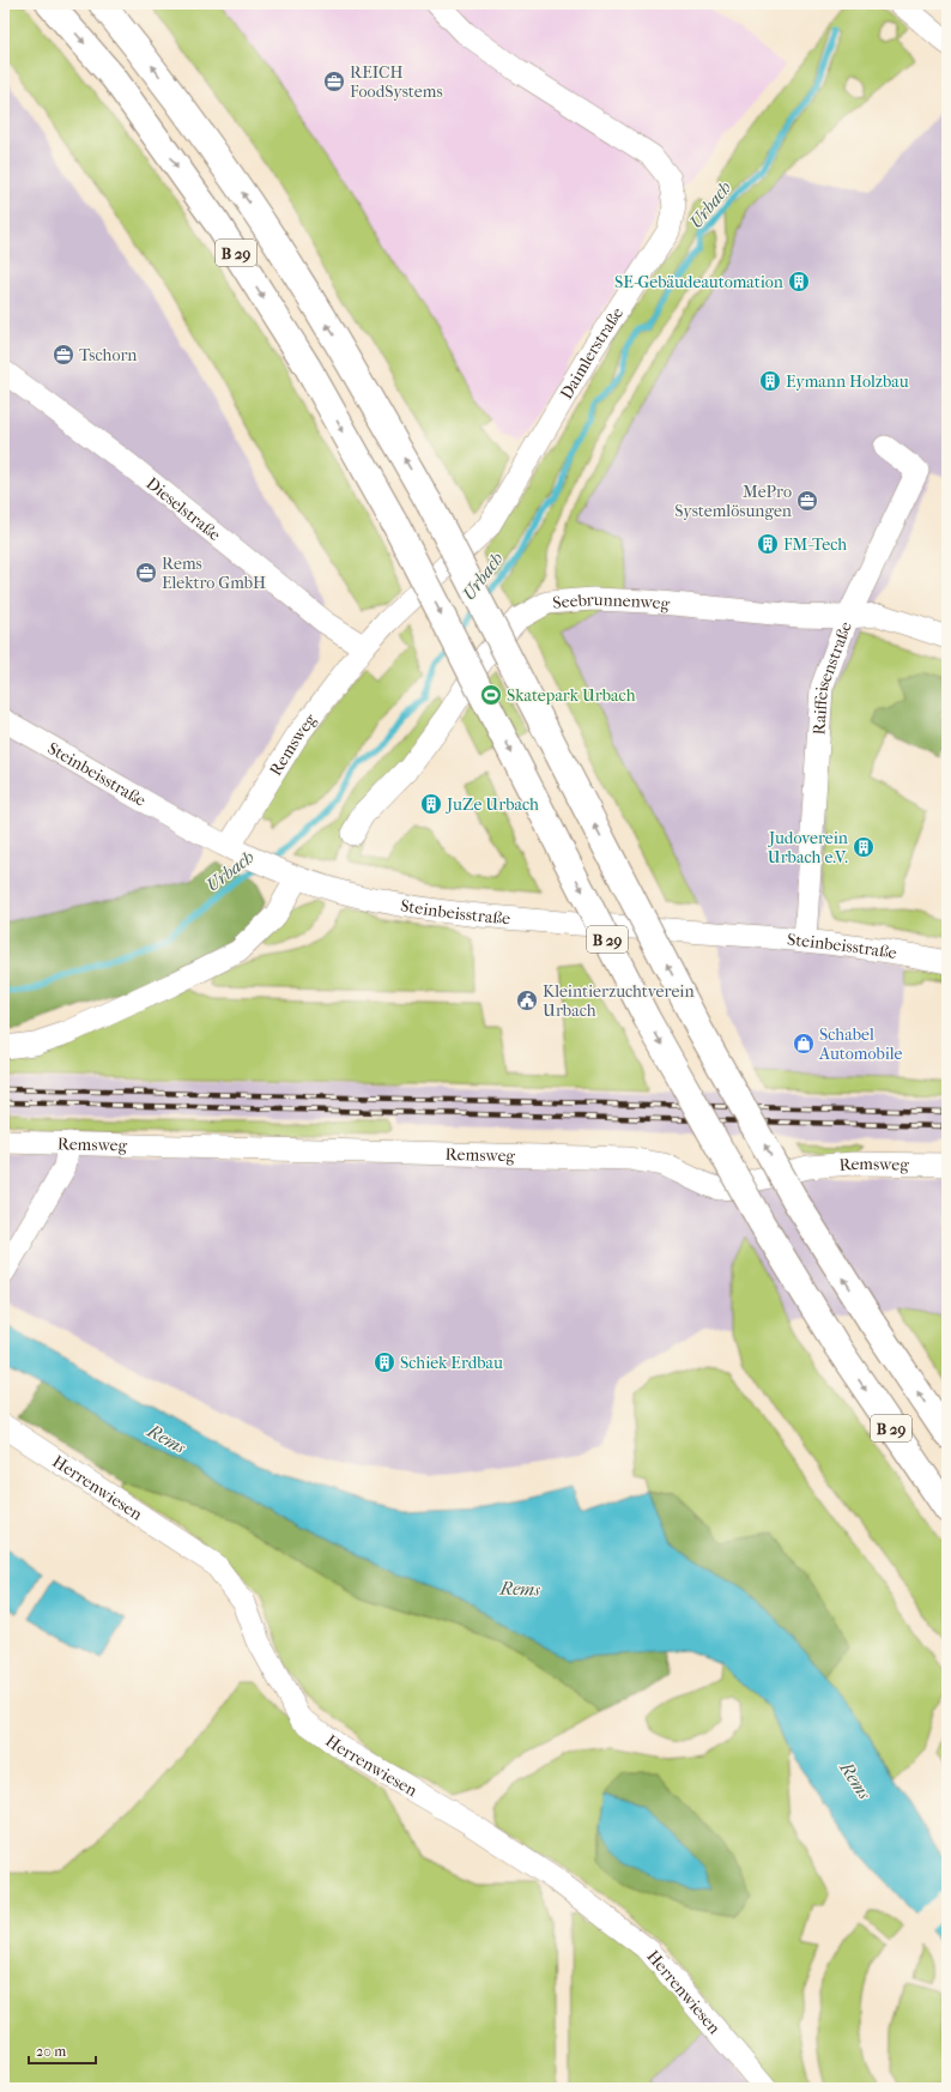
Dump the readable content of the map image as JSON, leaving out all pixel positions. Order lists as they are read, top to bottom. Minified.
{"streets":{"highway":["B 29"],"street":["Daimlerstraße","Dieselstraße","Seebrunnenweg","Raiffeisenstraße","Remsweg","Steinbeisstraße","Herrenwiesen"]},"crossings":[["Daimlerstraße","Dieselstraße"],["Daimlerstraße","Remsweg"],["Dieselstraße","Remsweg"],["Seebrunnenweg","Raiffeisenstraße"],["Raiffeisenstraße","Steinbeisstraße"],["Remsweg","Steinbeisstraße"]],"water":["Urbach","Rems"],"places":{"office":["REICH FoodSystems","Tschorn","MePro Systemlösungen","Rems Elektro GmbH"],"building":["SE-Gebäudeautomation","Eymann Holzbau","FM-Tech","JuZe Urbach","Judoverein Urbach e.V.","Schiek Erdbau"],"sports":["Skatepark Urbach"],"public building":["Kleintierzuchtverein Urbach"],"shop":["Schabel Automobile"]},"scale_bar":"20 m"}
